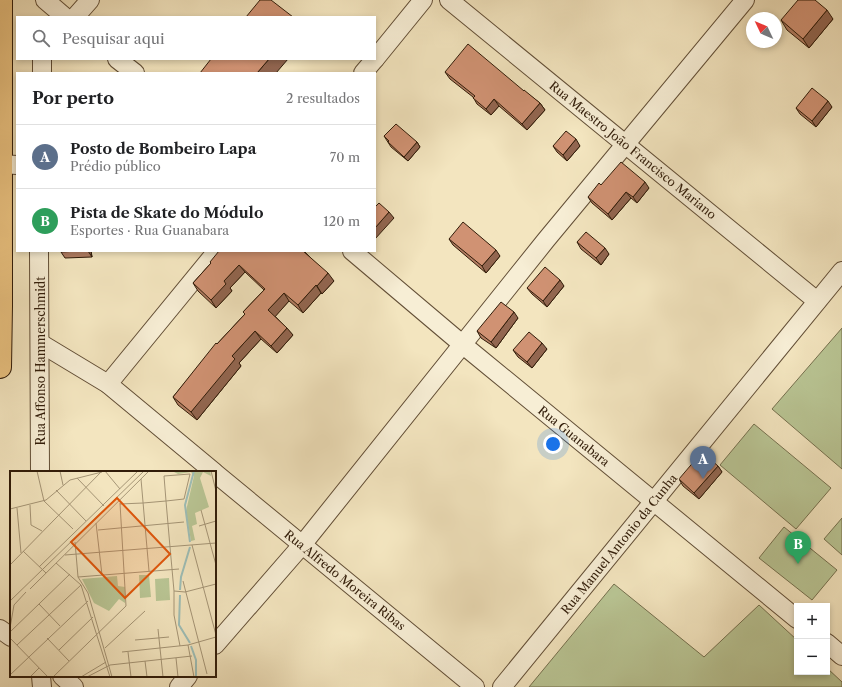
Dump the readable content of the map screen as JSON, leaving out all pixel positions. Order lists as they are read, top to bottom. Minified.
{"streets":{"street":["Rua Maestro João Francisco Mariano","Rua Affonso Hammerschmidt","Rua Guanabara","Rua Manuel Antonio da Cunha","Rua Alfredo Moreira Ribas"]},"crossings":[["Rua Maestro João Francisco Mariano","Rua Manuel Antonio da Cunha"],["Rua Affonso Hammerschmidt","Rua Alfredo Moreira Ribas"],["Rua Guanabara","Rua Manuel Antonio da Cunha"]],"north":"top left","page":{"search":"Pesquisar aqui","heading":["Por perto","2 resultados"],"list":[{"mark":"A","name":"Posto de Bombeiro Lapa","note":"Prédio público","value":"70 m"},{"mark":"B","name":"Pista de Skate do Módulo","note":"Esportes · Rua Guanabara","value":"120 m"}],"pins":["A","B"],"map_buttons":["+","−"]}}
